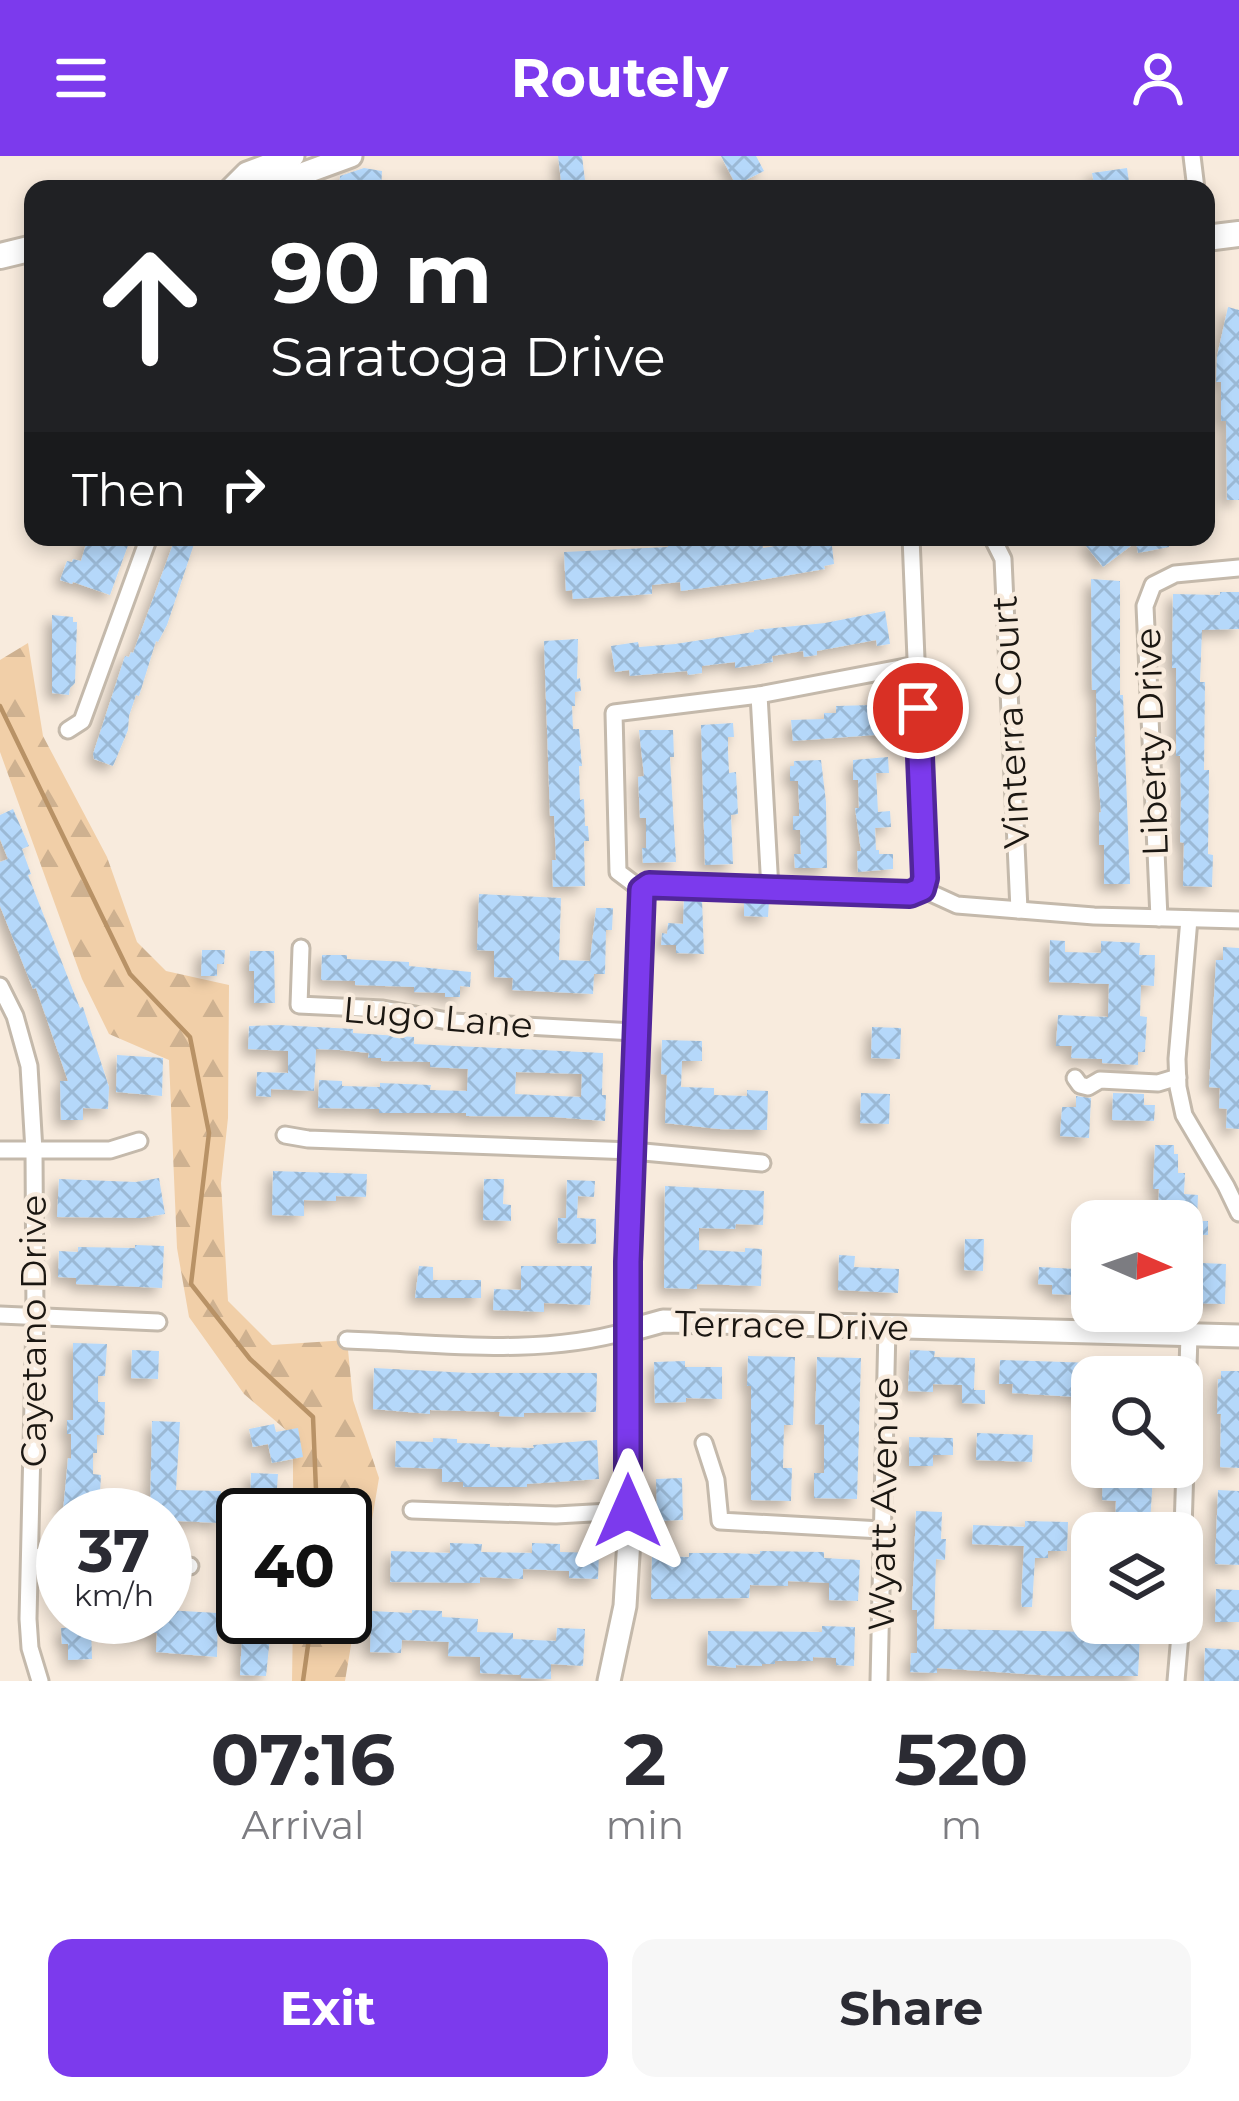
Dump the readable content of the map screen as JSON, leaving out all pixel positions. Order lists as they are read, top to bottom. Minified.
{"streets":{"street":["Vinterra Court","Liberty Drive","Lugo Lane","Terrace Drive","Cayetano Drive","Wyatt Avenue"]},"crossings":[["Terrace Drive","Wyatt Avenue"]],"north":"right","page":{"header":"Routely","turn":["90 m","Saratoga Drive"],"then":"Then","speed":"37 km/h","limit":"40","eta":["07:16","Arrival","2","min","520","m"],"buttons":["Exit","Share"]}}
